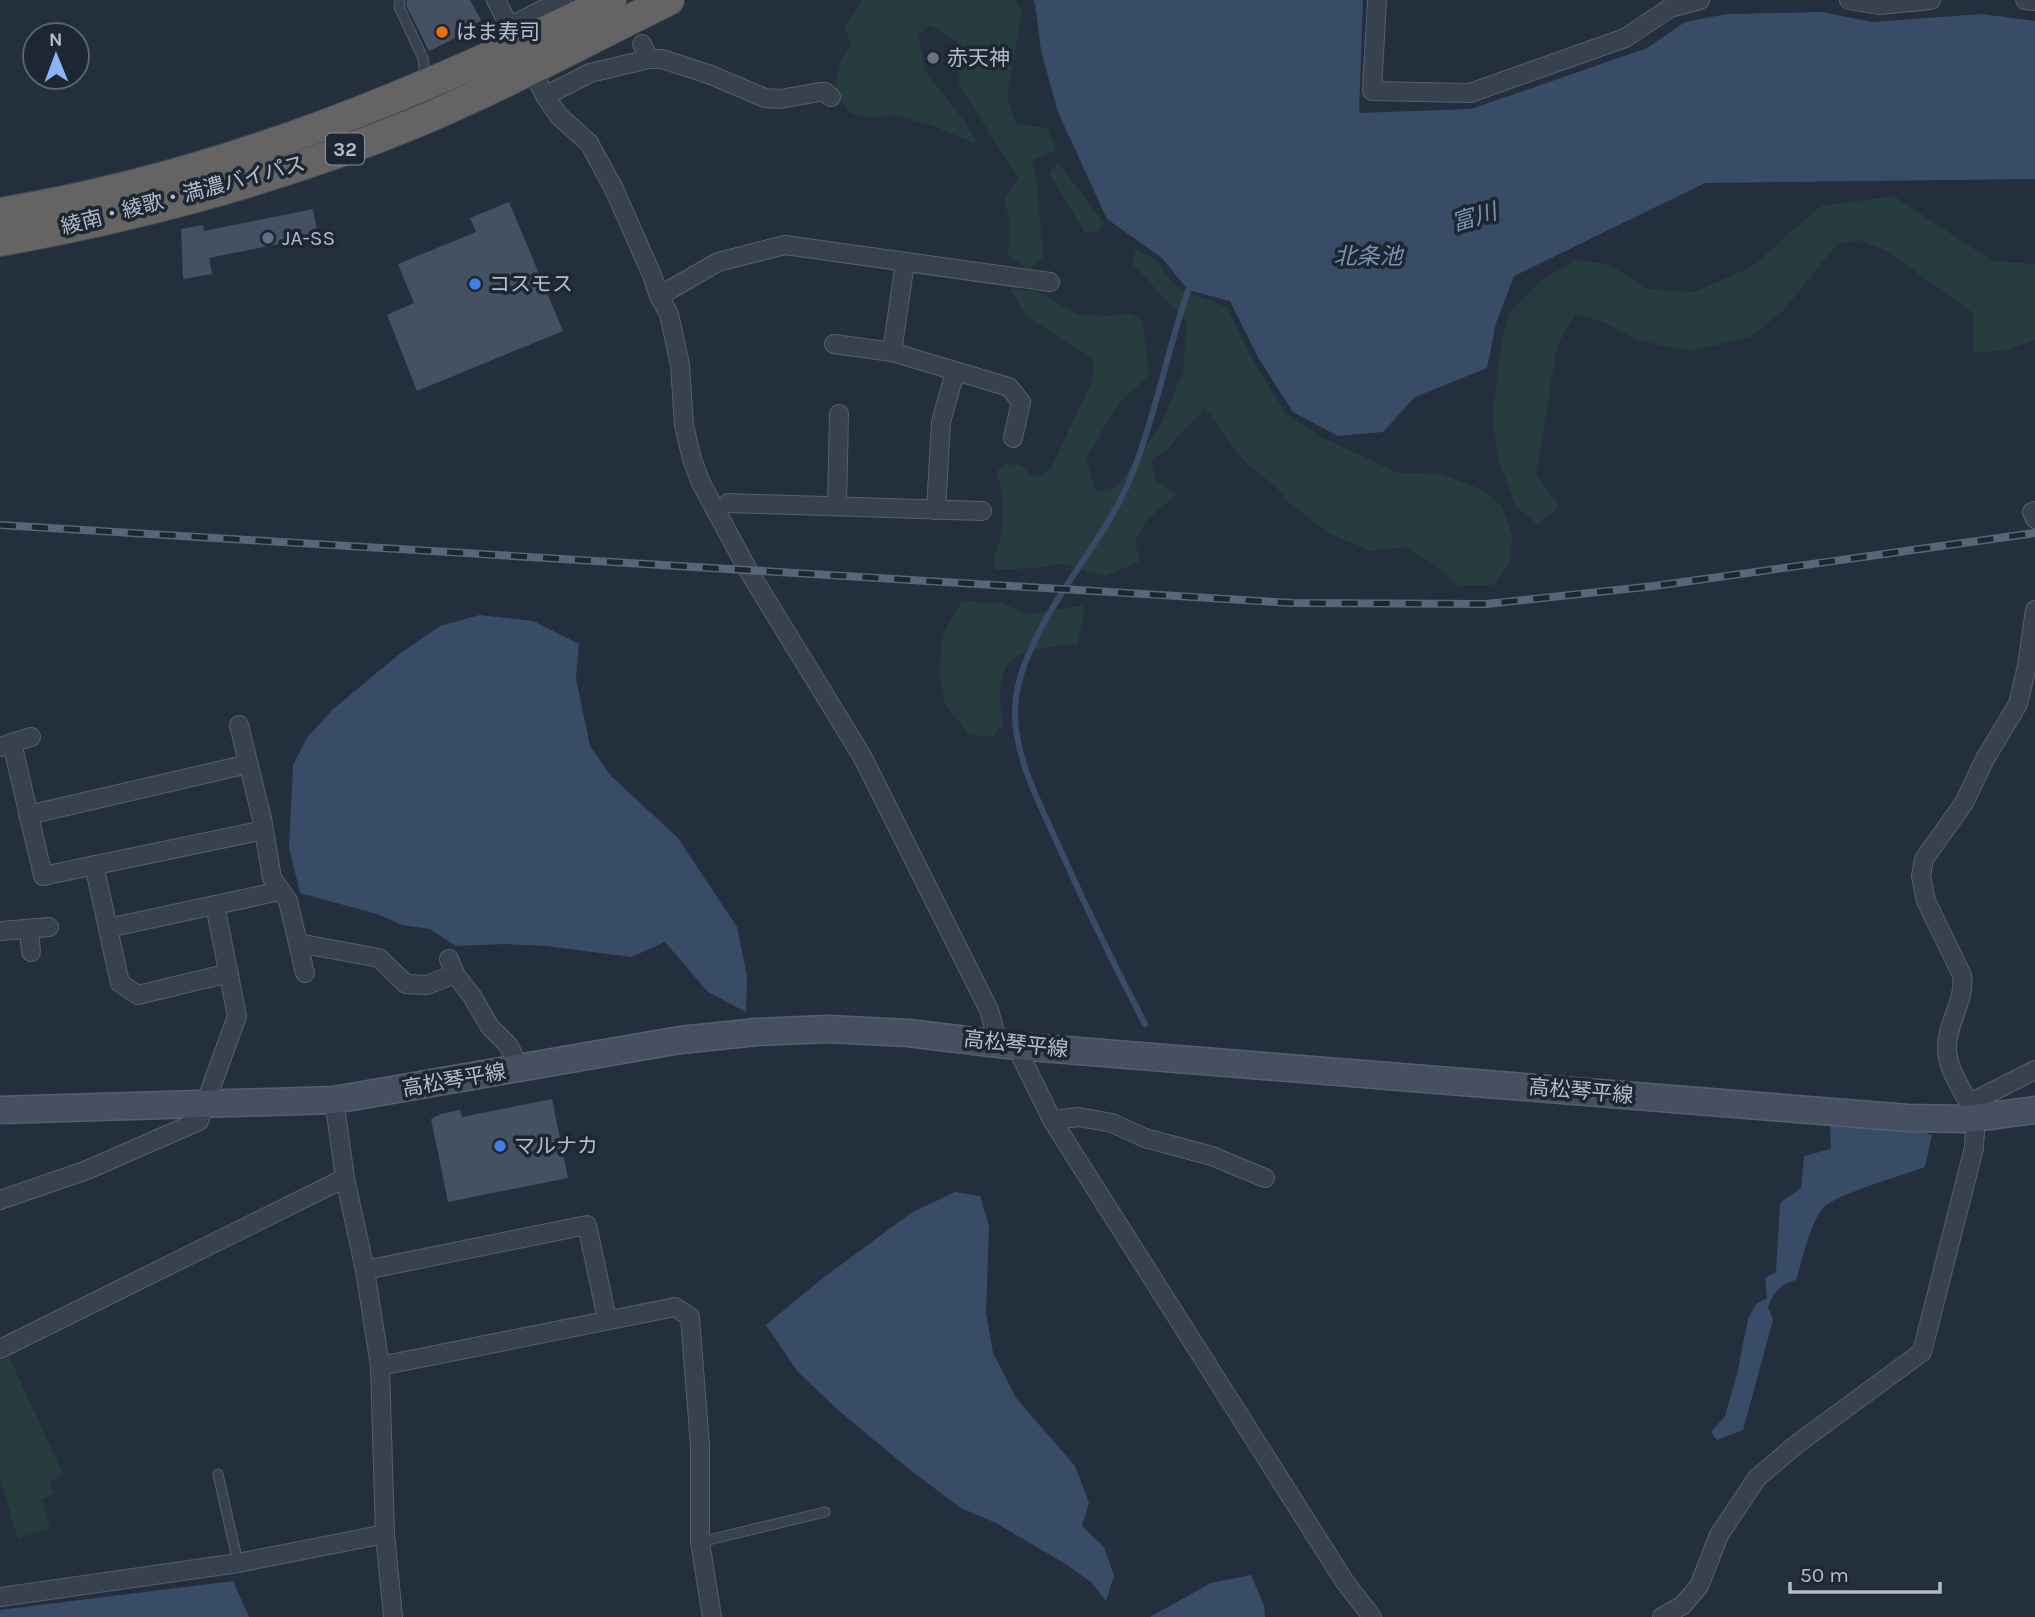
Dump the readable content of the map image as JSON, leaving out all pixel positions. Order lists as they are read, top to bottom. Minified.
{"streets":{"highway":["32","綾南・綾歌・満濃バイパス"],"main road":["高松琴平線"]},"water":["富川","北条池"],"places":["はま寿司","赤天神","JA-SS","コスモス","マルナカ"],"scale_bar":"50 m","north":"top"}
